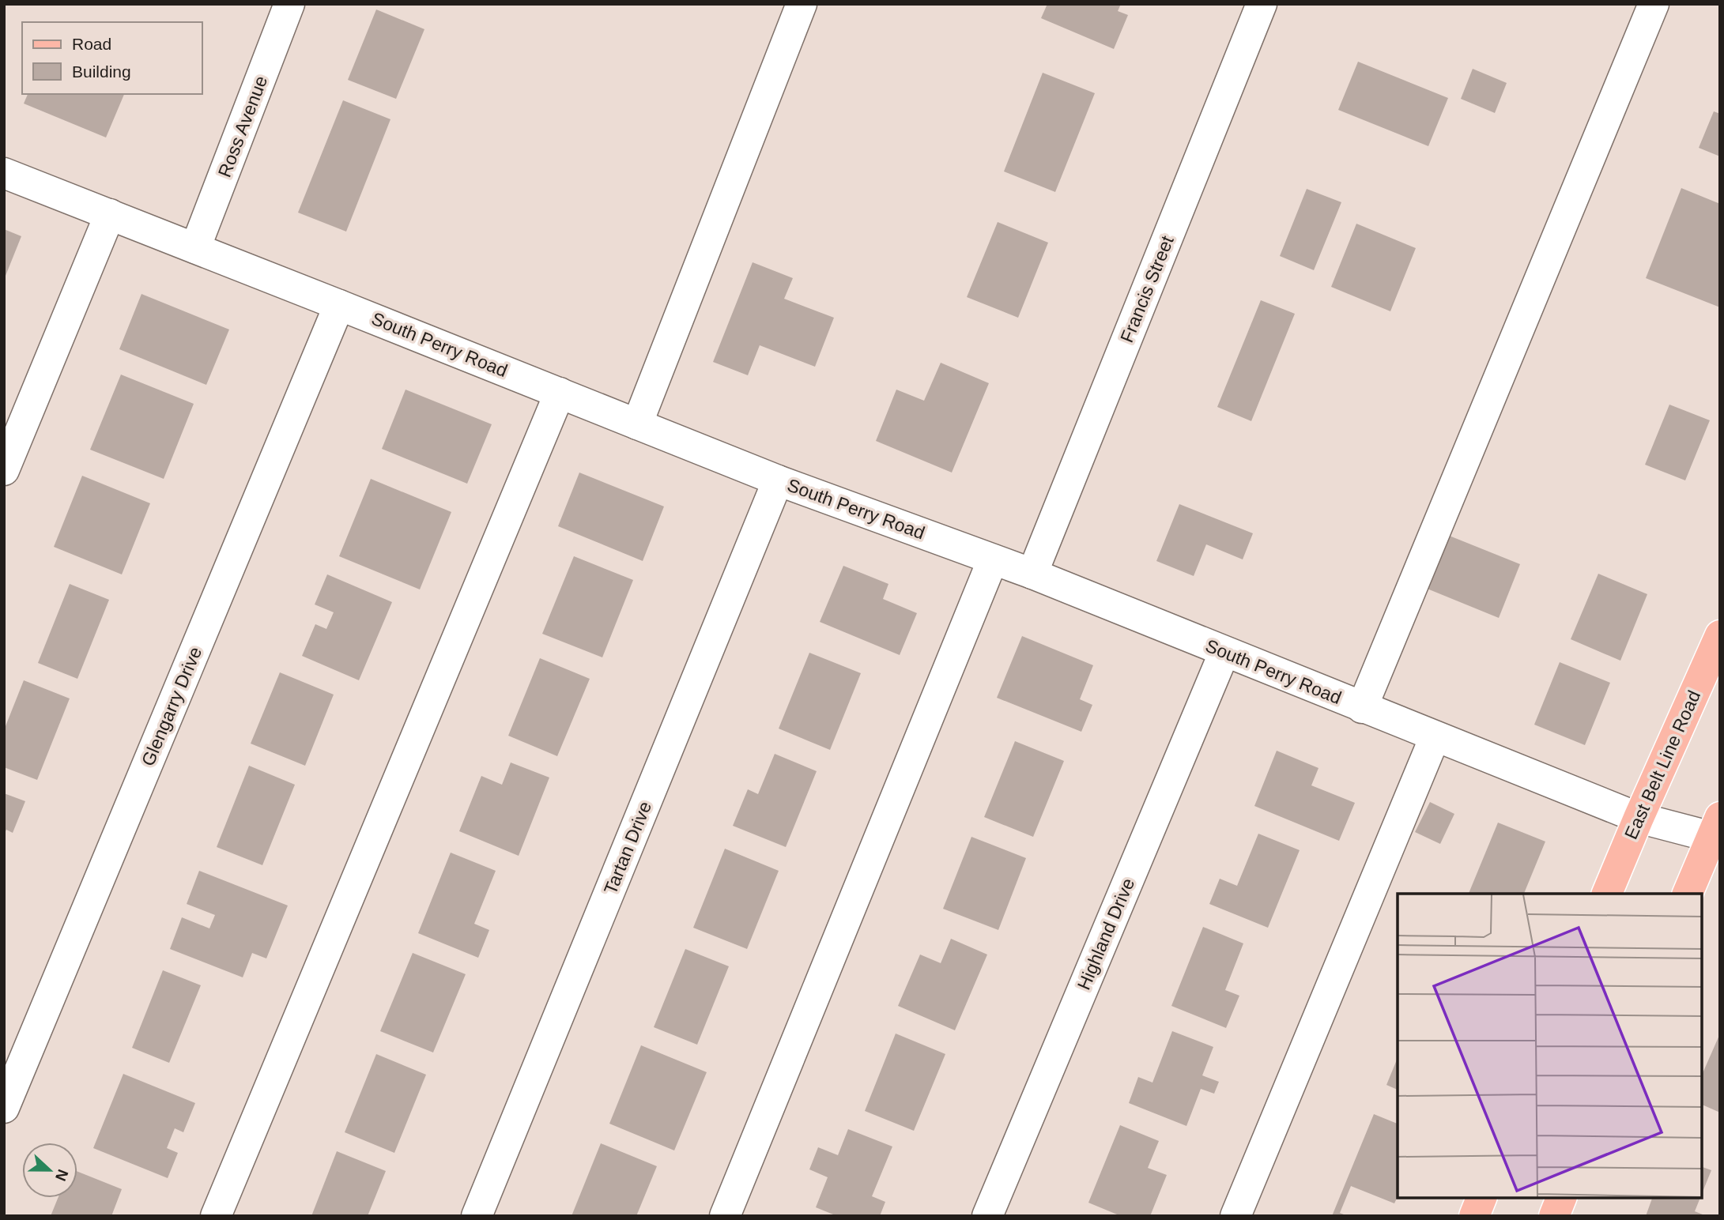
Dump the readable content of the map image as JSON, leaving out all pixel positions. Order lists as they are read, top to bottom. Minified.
{"streets":{"main road":["East Belt Line Road"],"street":["Ross Avenue","Francis Street","South Perry Road","Glengarry Drive","Tartan Drive","Highland Drive"]},"crossings":[["Ross Avenue","South Perry Road"],["Francis Street","South Perry Road"],["South Perry Road","Glengarry Drive"],["South Perry Road","East Belt Line Road"],["South Perry Road","Tartan Drive"],["South Perry Road","Highland Drive"]],"legend":["Road","Building"],"north":"right"}
